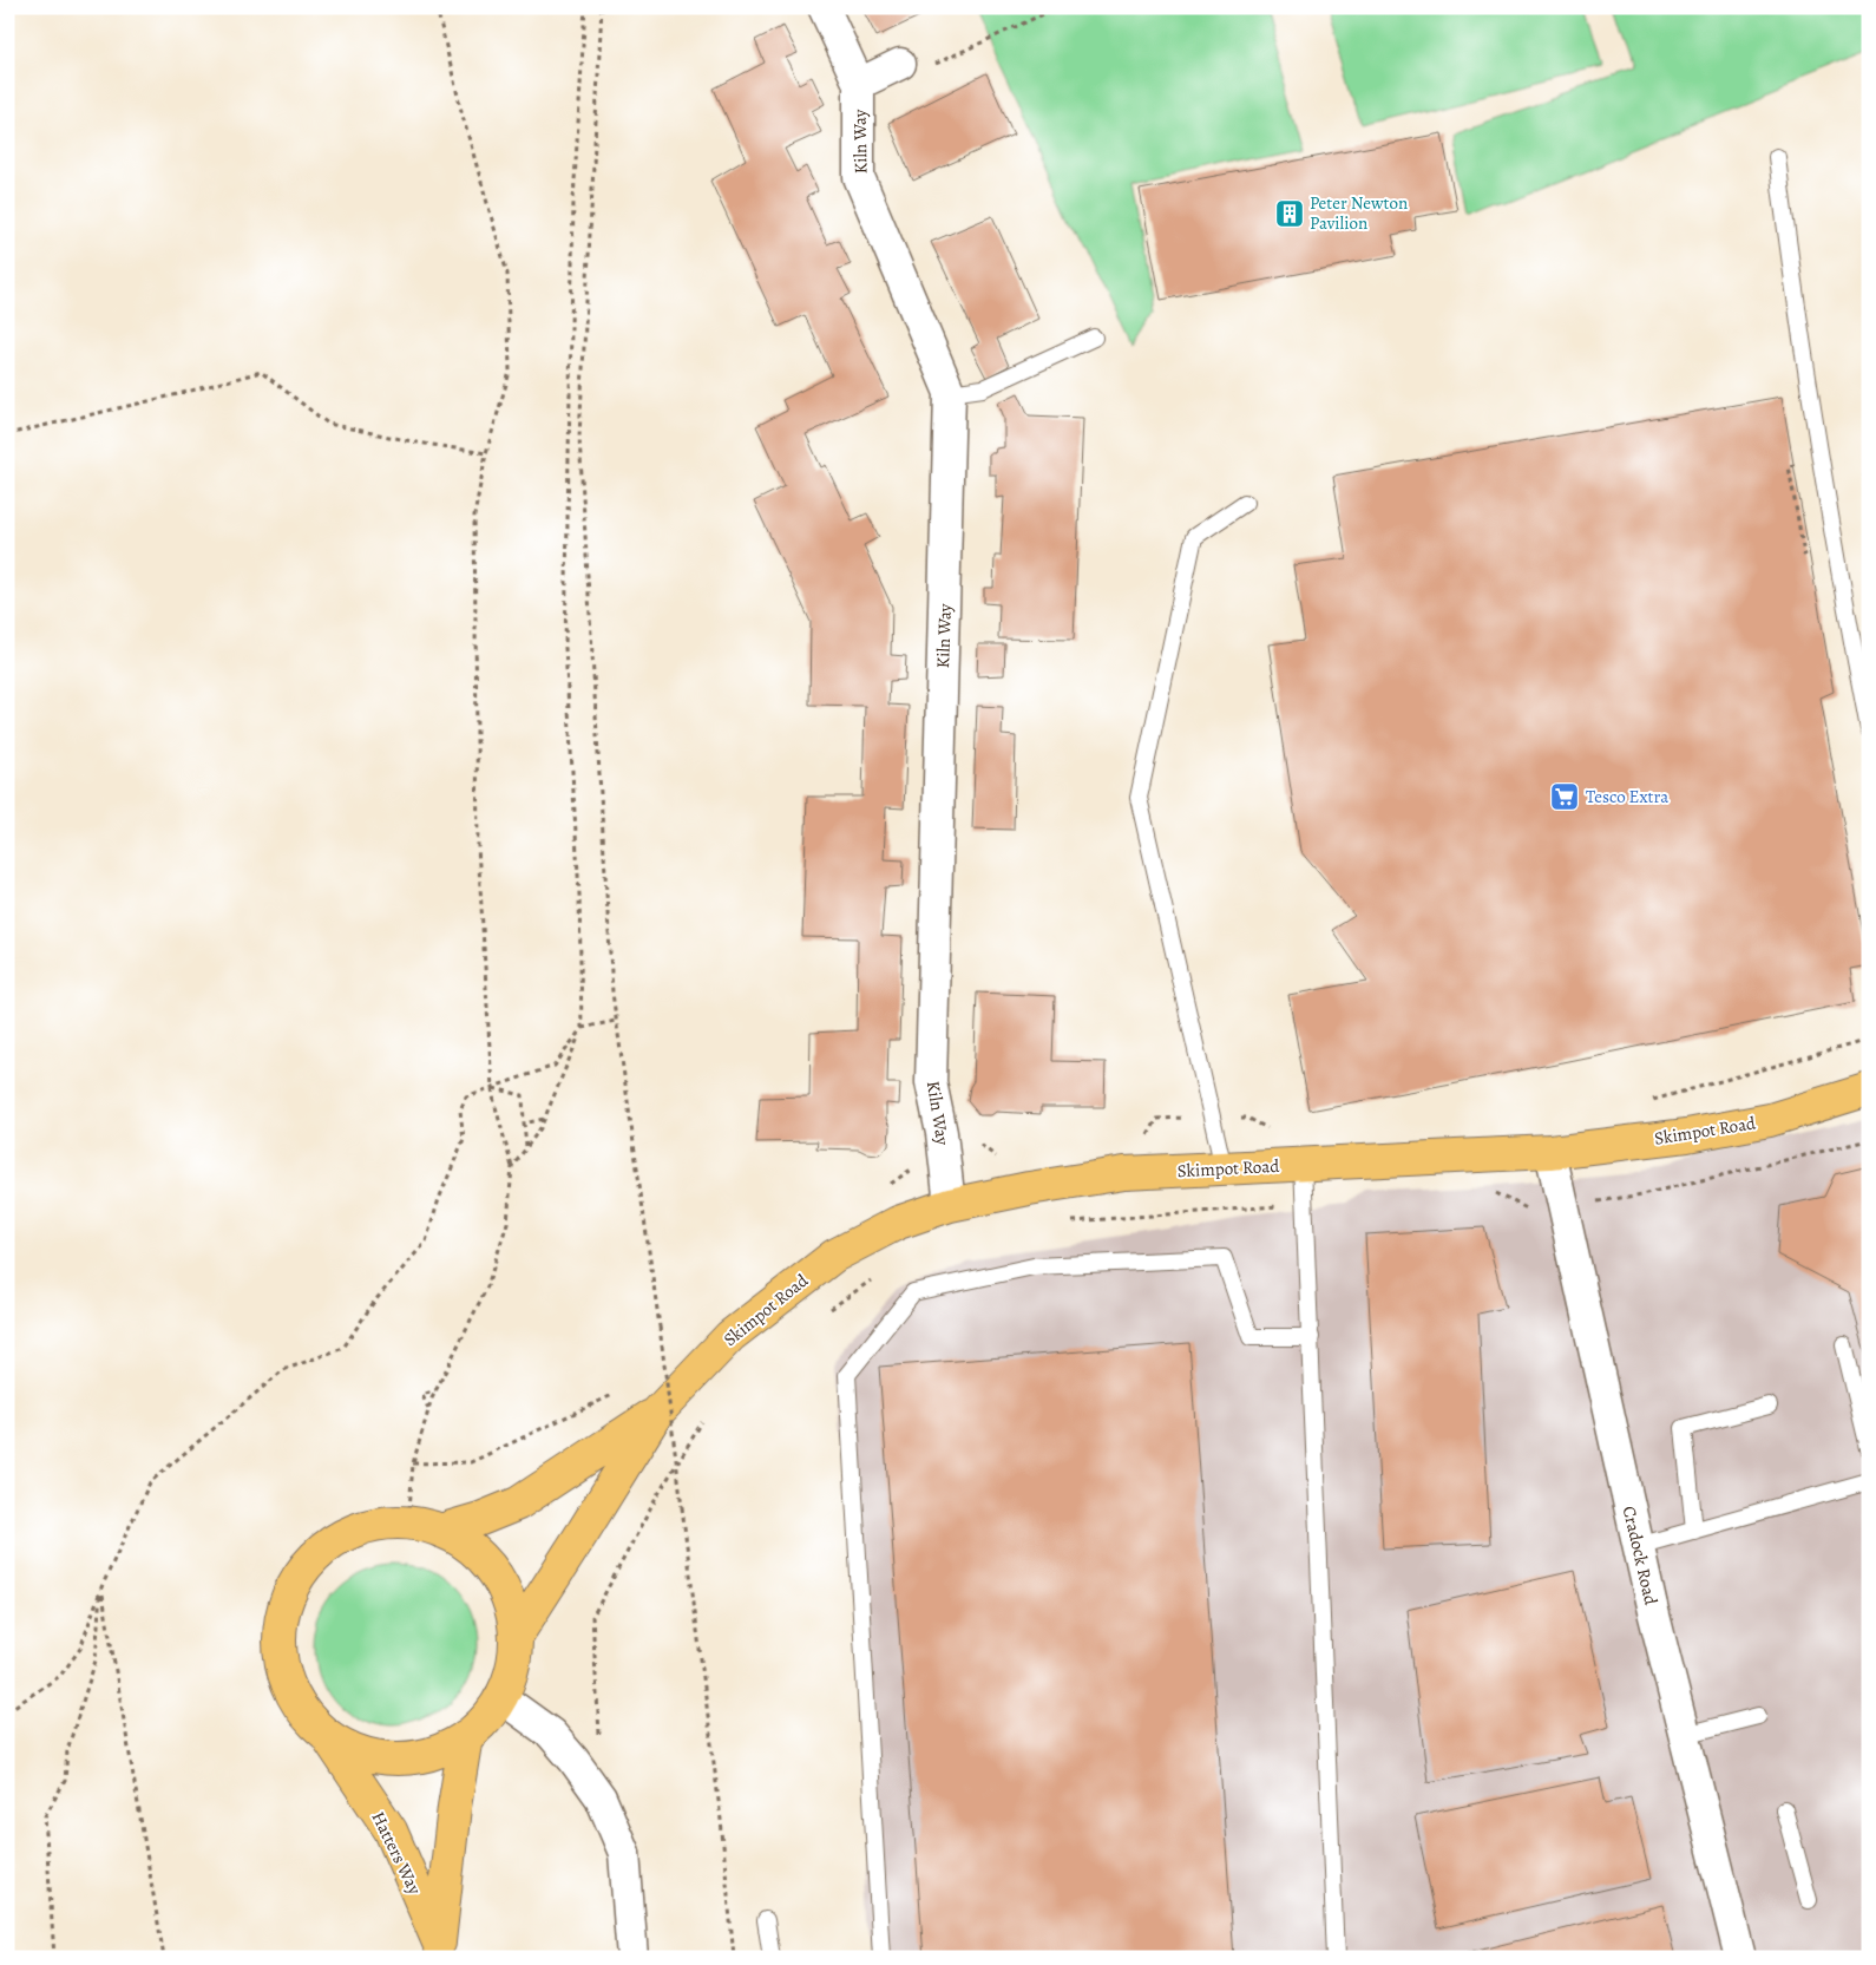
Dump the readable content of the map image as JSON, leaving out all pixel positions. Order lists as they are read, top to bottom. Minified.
{"streets":{"main road":["Skimpot Road","Hatters Way"],"street":["Kiln Way","Cradock Road"]},"crossings":[["Kiln Way","Skimpot Road"],["Skimpot Road","Cradock Road"]],"places":{"building":["Peter Newton Pavilion"],"supermarket":["Tesco Extra"]}}
